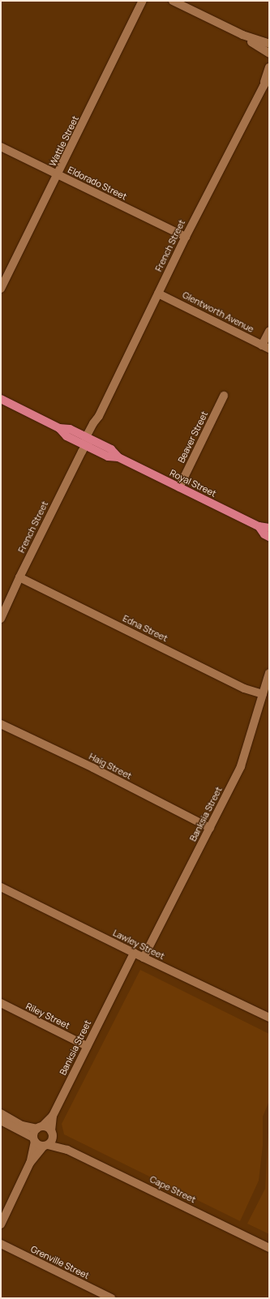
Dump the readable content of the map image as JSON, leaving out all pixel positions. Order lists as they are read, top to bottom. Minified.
{"streets":{"main road":["Royal Street"],"street":["Wattle Street","Eldorado Street","French Street","Glentworth Avenue","Beaver Street","Edna Street","Haig Street","Banksia Street","Lawley Street","Riley Street","Cape Street","Grenville Street"]},"crossings":[["Wattle Street","Eldorado Street"],["Eldorado Street","French Street"],["French Street","Glentworth Avenue"],["French Street","Royal Street"],["French Street","Edna Street"],["Beaver Street","Royal Street"],["Edna Street","Banksia Street"],["Haig Street","Banksia Street"],["Banksia Street","Lawley Street"],["Banksia Street","Riley Street"],["Banksia Street","Cape Street"]]}
